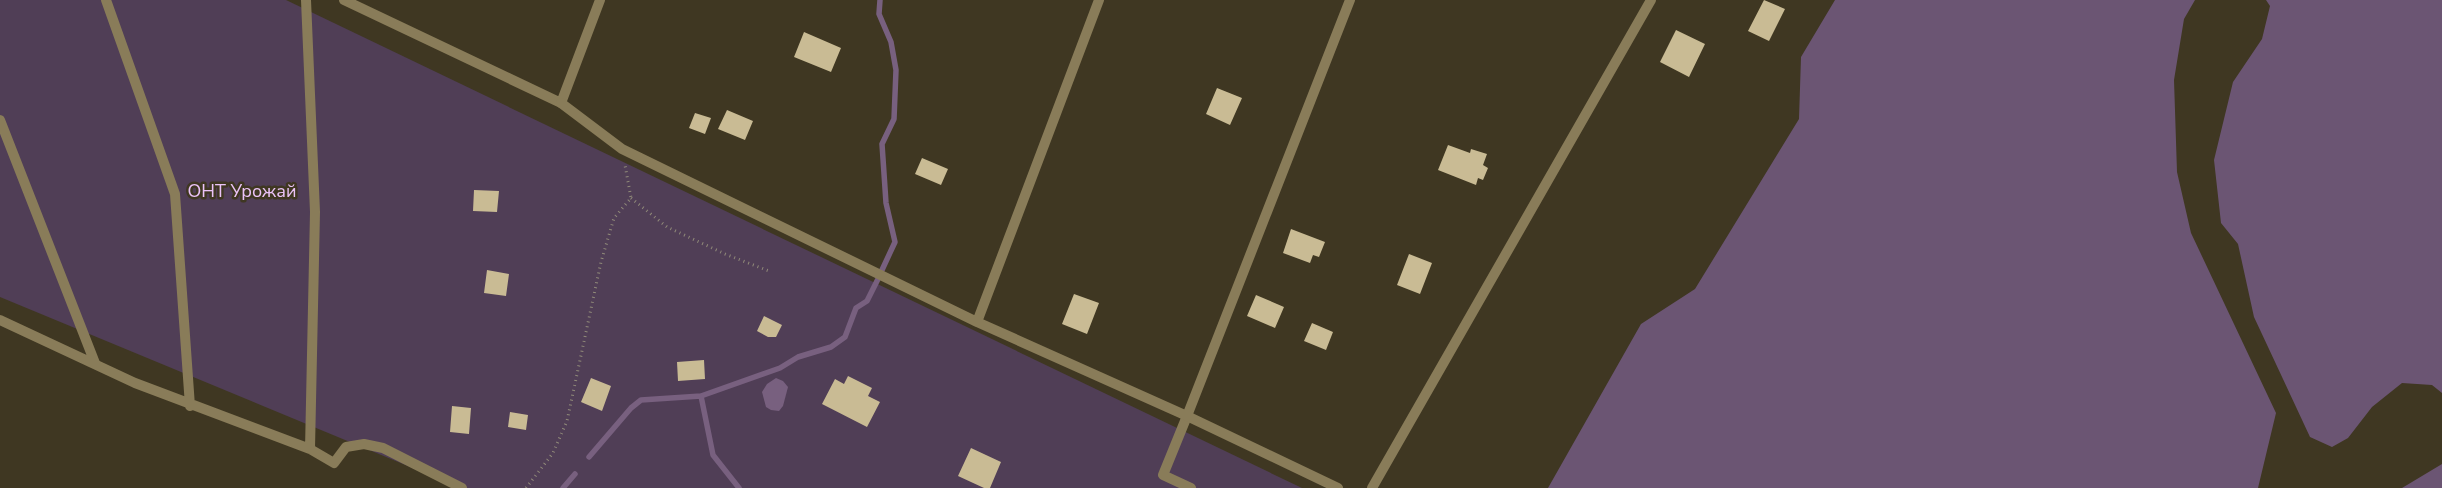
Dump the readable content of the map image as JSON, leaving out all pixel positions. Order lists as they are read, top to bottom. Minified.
{"parks":["ОНТ Урожай"]}
